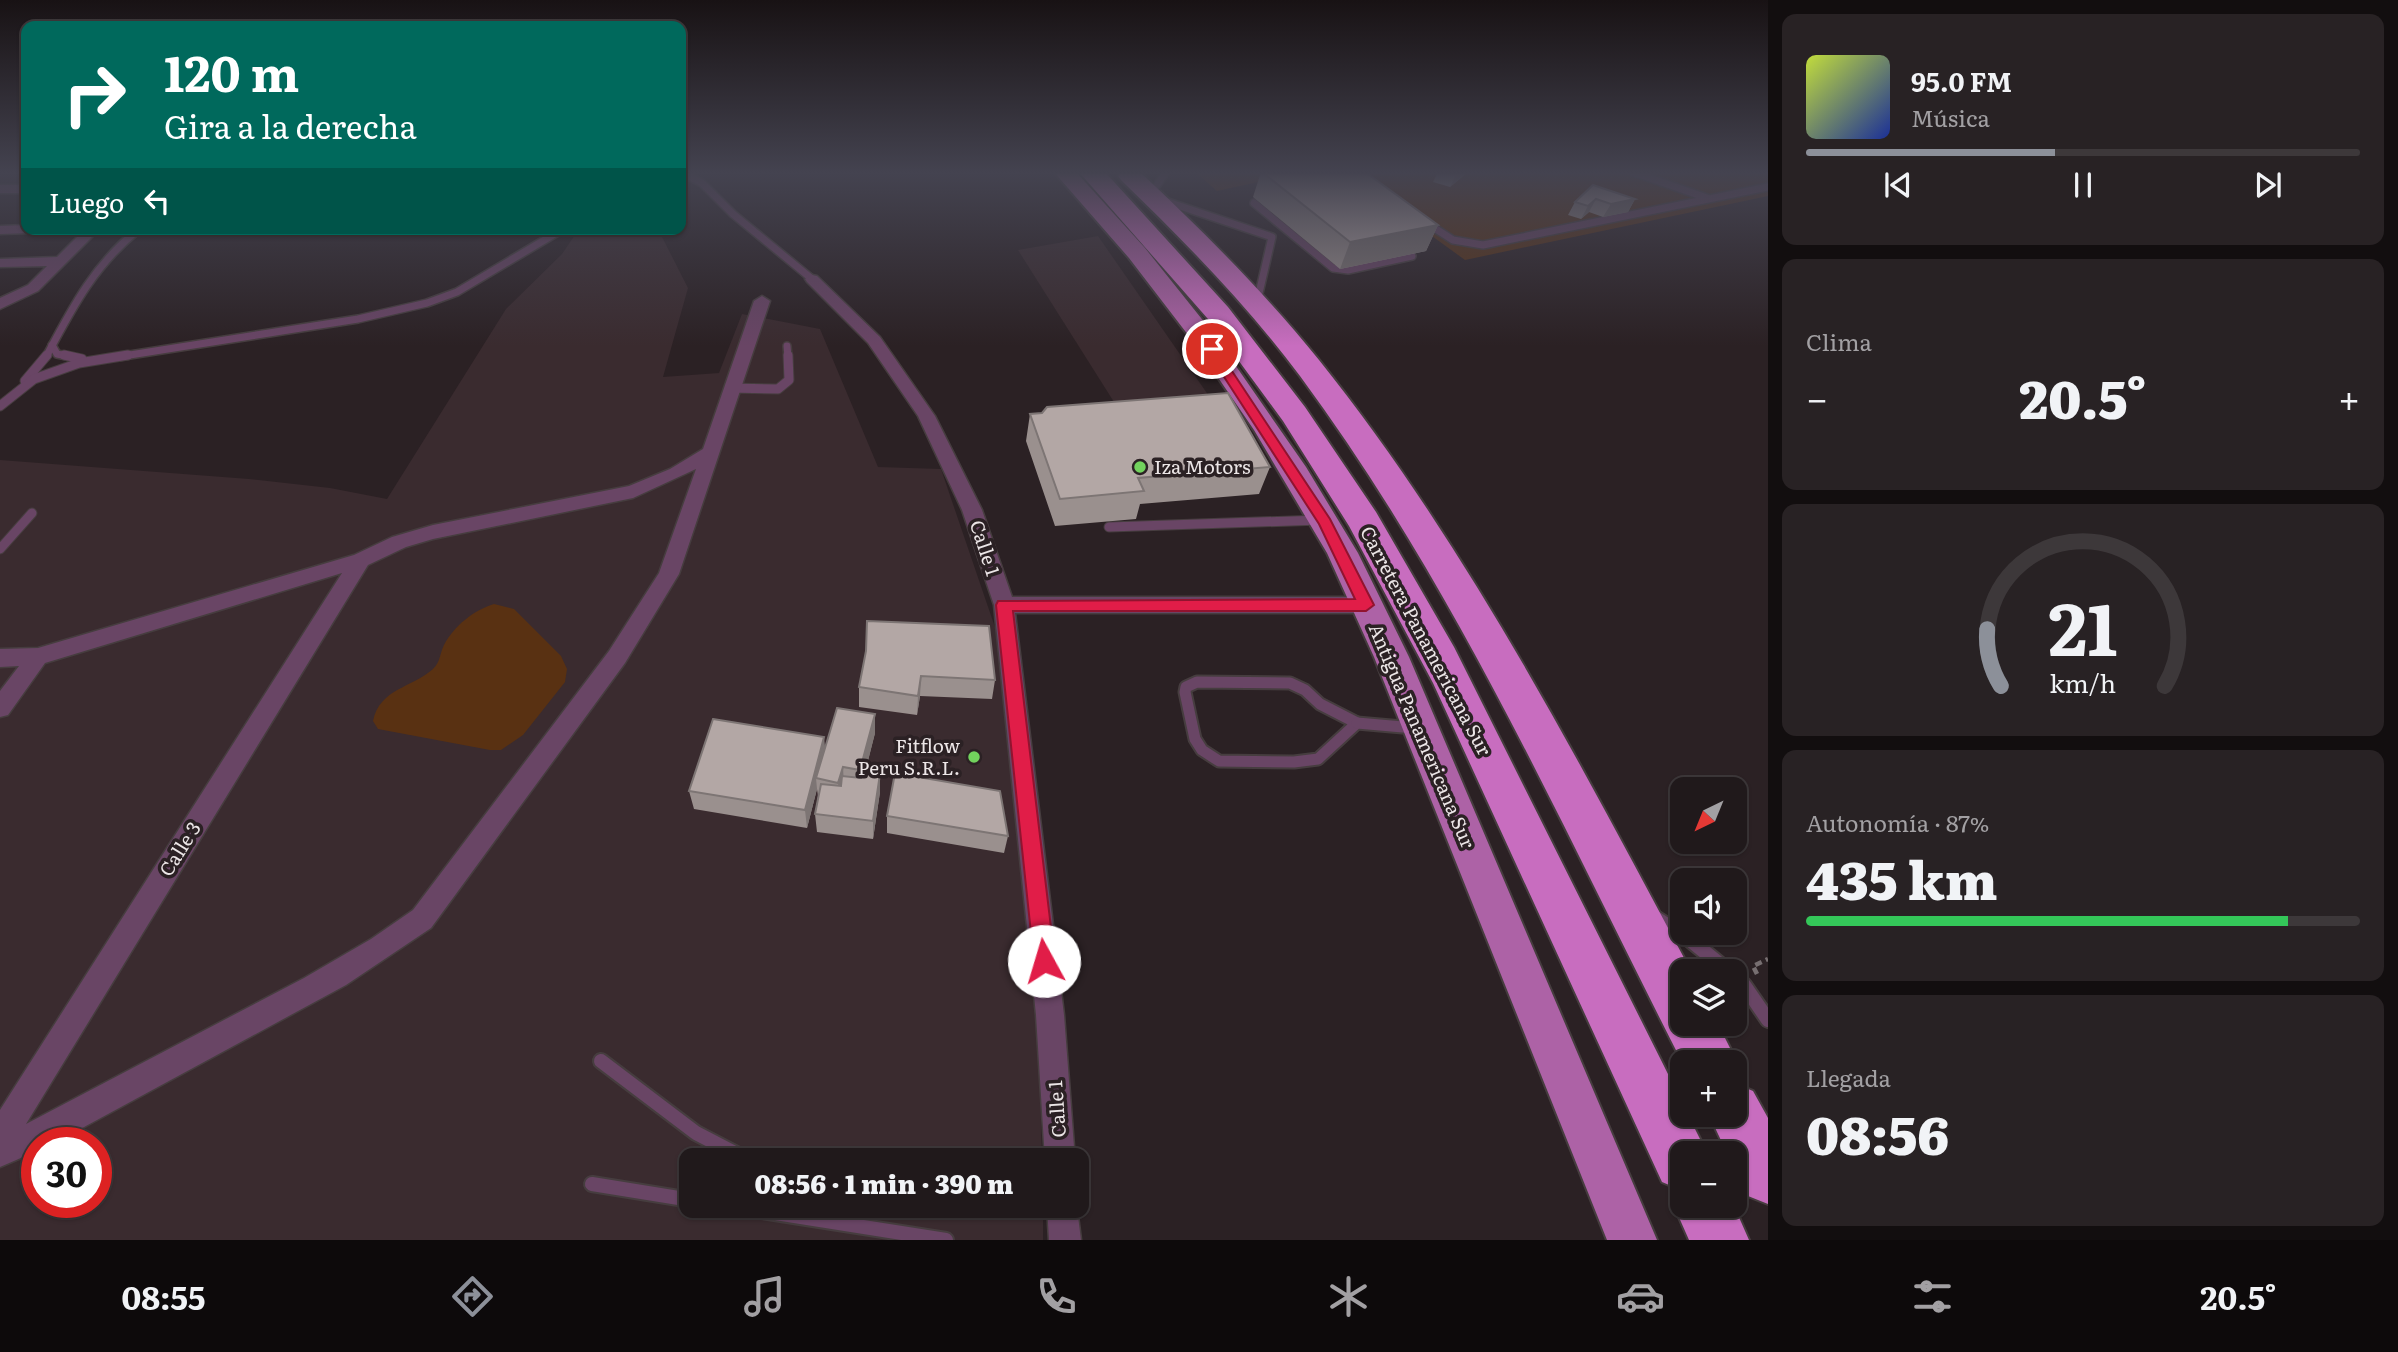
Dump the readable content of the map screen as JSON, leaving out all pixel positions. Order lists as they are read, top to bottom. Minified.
{"streets":{"highway":["Carretera Panamericana Sur"],"main road":["Antigua Panamericana Sur"],"street":["Calle 1","Calle 3"]},"places":["Iza Motors","Fitflow Peru S.R.L."],"north":"bottom left","page":{"turn":["120 m","Gira a la derecha"],"song":["95.0 FM","Música"],"then":"Luego","tile":["Clima",["Autonomía · 87%","435 km"],["Llegada","08:56"]],"heat":["−","20.5°","+"],"map_buttons":["+","−"],"limit":"30","trip":"08:56 · 1 min · 390 m","tabs":["08:55","20.5°"],"gauge":["21","km/h"]}}
